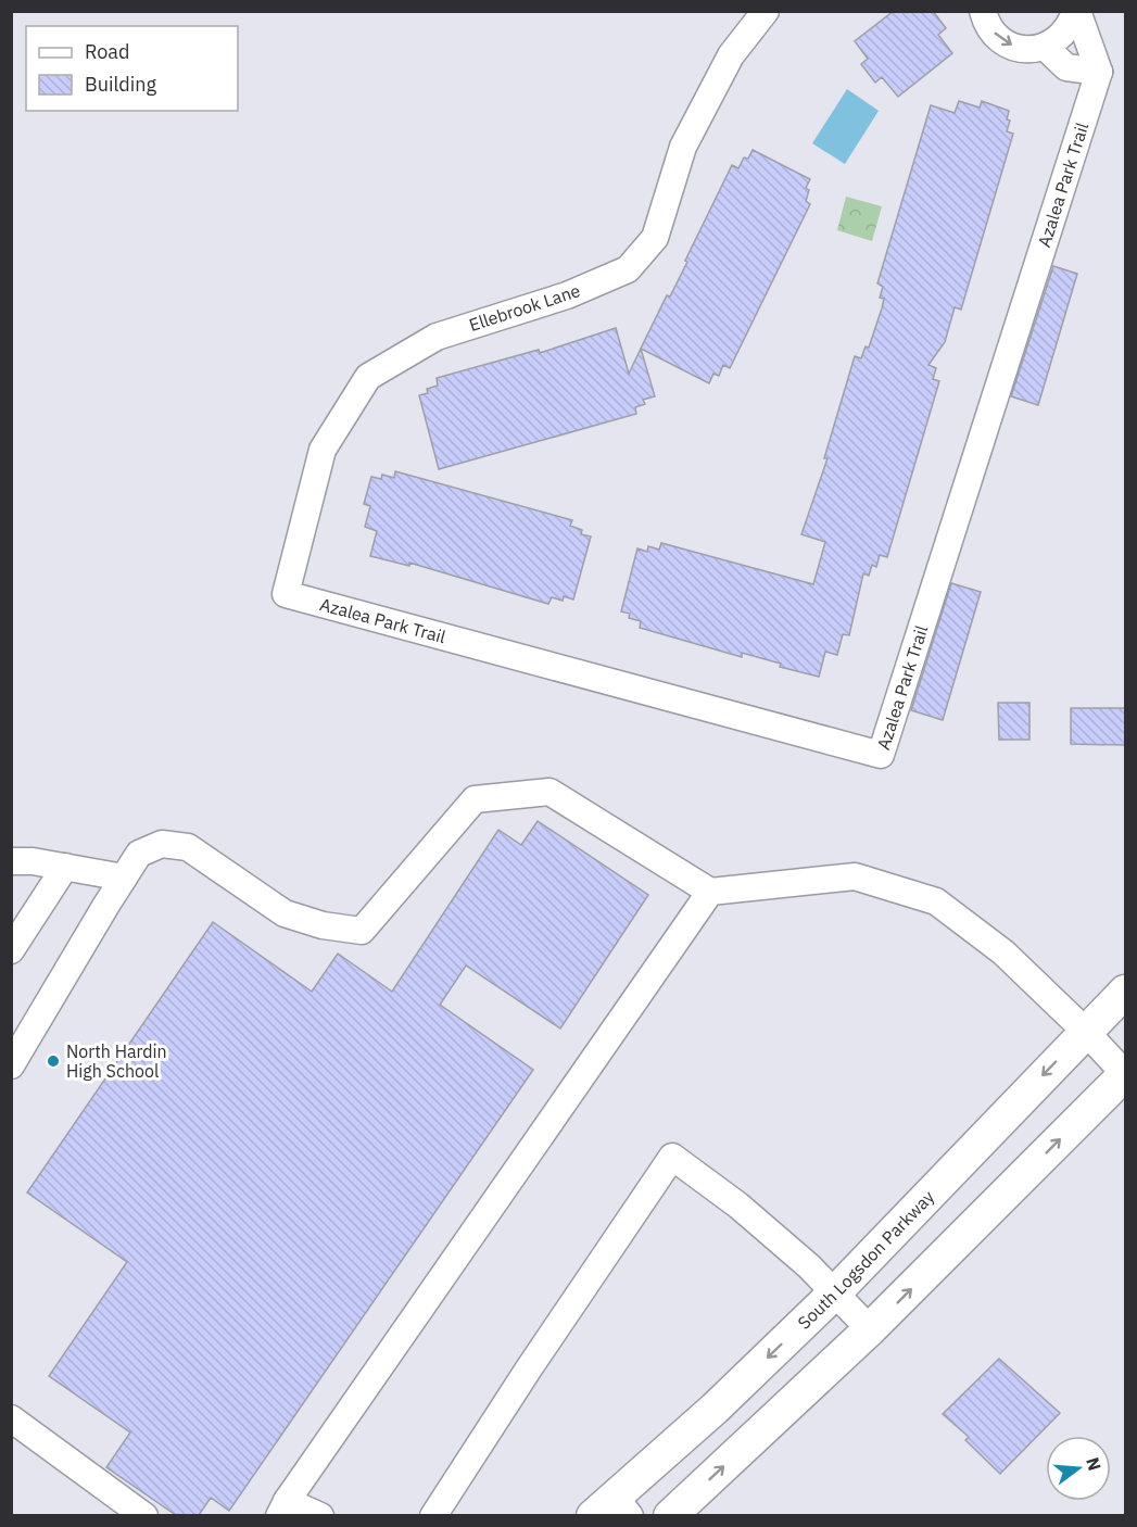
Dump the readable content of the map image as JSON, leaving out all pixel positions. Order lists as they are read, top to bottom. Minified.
{"streets":{"main road":["South Logsdon Parkway"],"lane":["Azalea Park Trail","Ellebrook Lane"]},"crossings":[["Azalea Park Trail","Ellebrook Lane"]],"places":["North Hardin High School"],"legend":["Road","Building"],"north":"right"}
